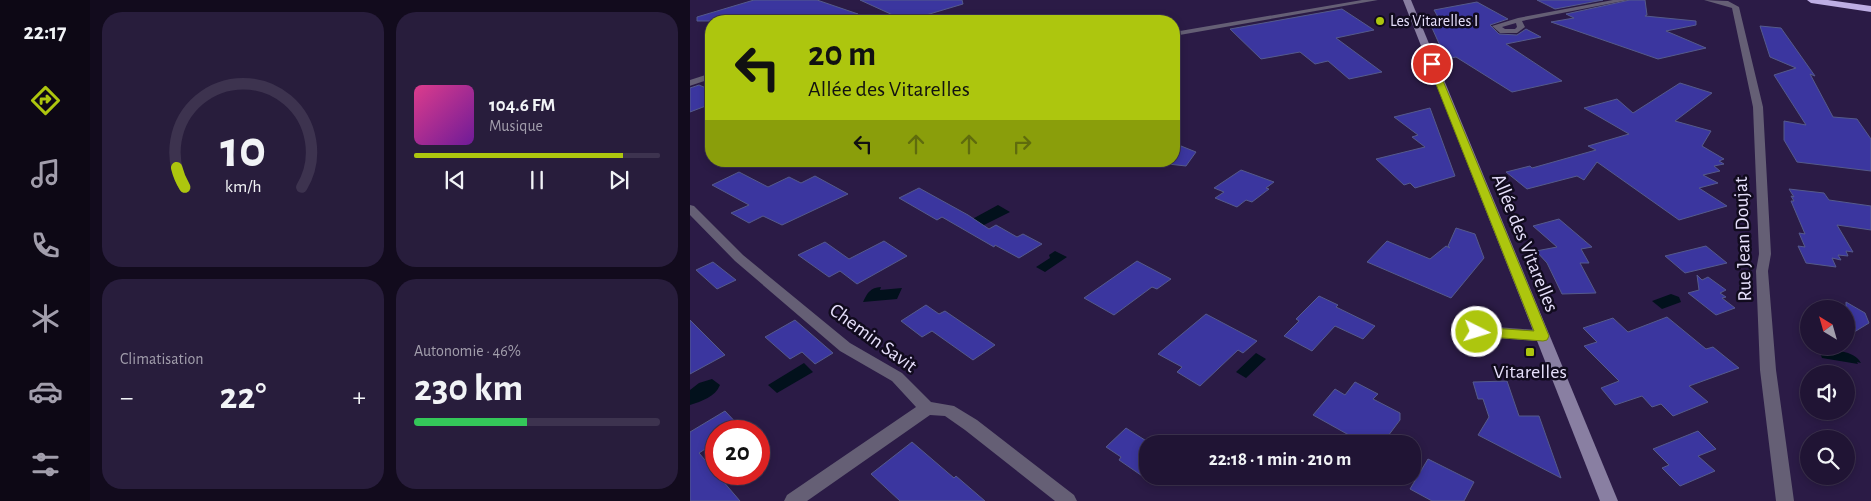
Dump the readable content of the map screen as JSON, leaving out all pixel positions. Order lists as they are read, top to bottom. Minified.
{"streets":{"main road":["Allée des Vitarelles"],"street":["Rue Jean Doujat","Chemin Savit"]},"places":{"other":["Les Vitarelles I"],"transit":["Vitarelles"]},"north":"top left","page":{"tabs":"22:17","turn":["20 m","Allée des Vitarelles"],"song":["104.6 FM","Musique"],"tile":["Climatisation",["Autonomie · 46%","230 km"]],"heat":["−","22°","+"],"limit":"20","trip":"22:18 · 1 min · 210 m","gauge":["10","km/h"]}}
